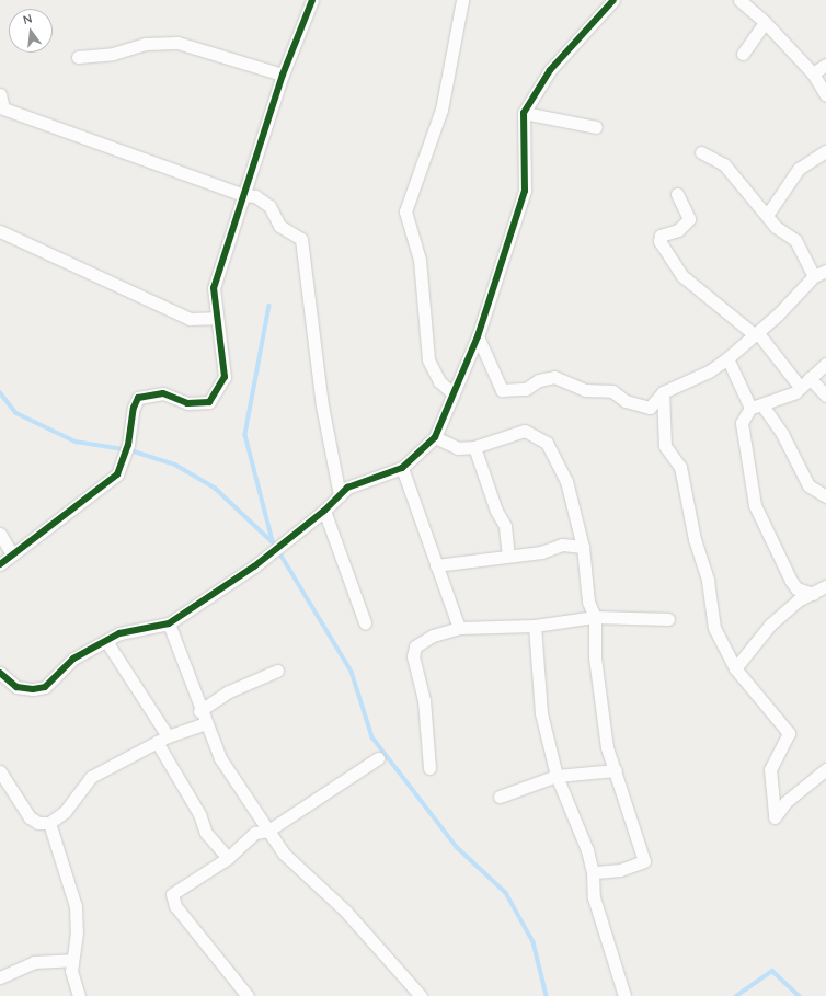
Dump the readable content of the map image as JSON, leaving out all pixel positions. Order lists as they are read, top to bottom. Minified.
{"north":"top"}
